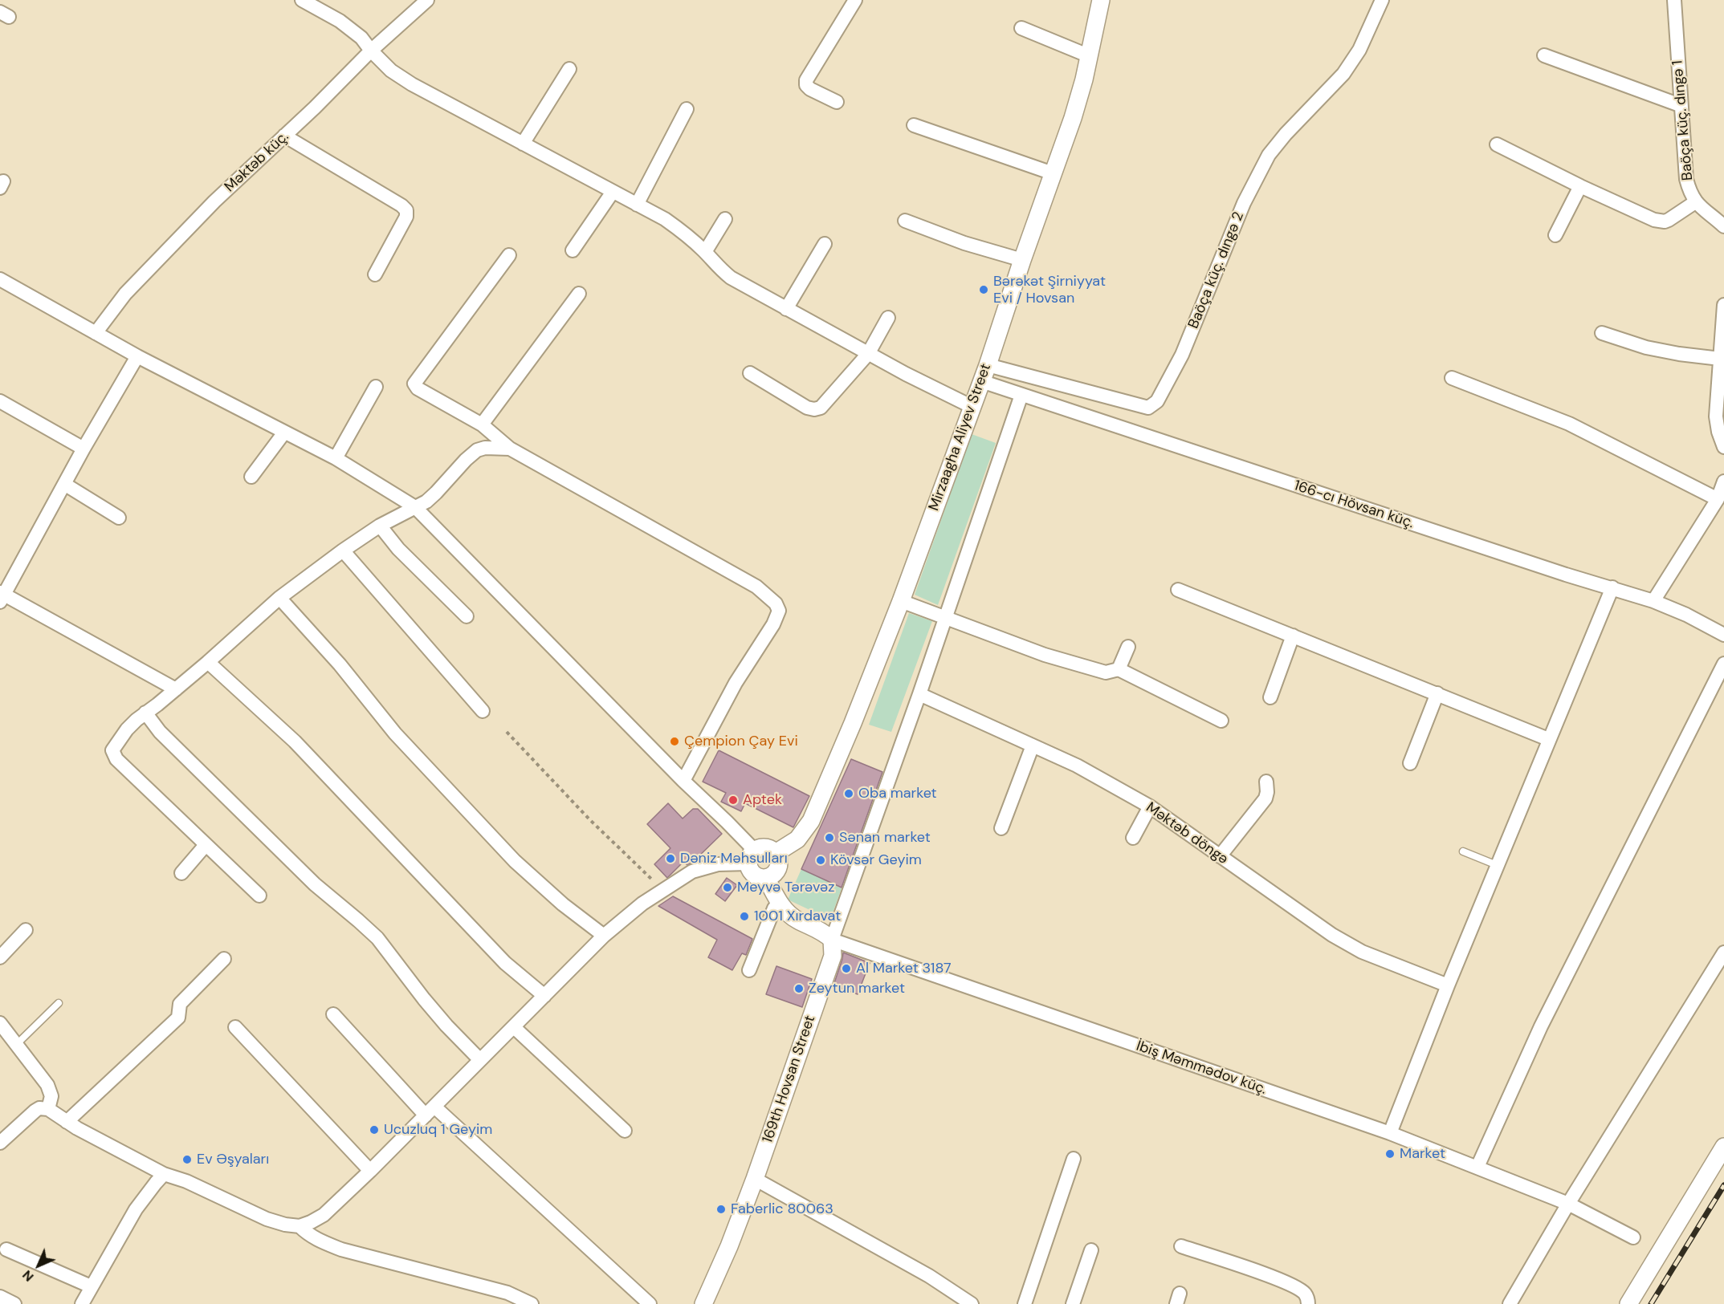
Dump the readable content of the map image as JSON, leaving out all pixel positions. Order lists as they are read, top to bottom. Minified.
{"streets":{"street":["Baöça küç. dıngə 1","Məktəb küç.","Baöça küç. dıngə 2","Mirzaagha Aliyev Street","166-cı Hövsan küç.","Məktəb döngə","İbiş Məmmədov küç.","169th Hovsan Street"]},"crossings":[["Baöça küç. dıngə 2","Mirzaagha Aliyev Street"],["Mirzaagha Aliyev Street","166-cı Hövsan küç."],["İbiş Məmmədov küç.","169th Hovsan Street"]],"places":["Bərəkət Şirniyyat Evi / Hovsan","Çempion Çay Evi","Oba market","Aptek","Sənan market","Dəniz Məhsulları","Kövsər Geyim","Meyvə Tərəvəz","1001 Xırdavat","Al Market 3187","Zeytun market","Ucuzluq 1 Geyim","Market","Ev Əşyaları","Faberlic 80063"],"north":"bottom left"}
